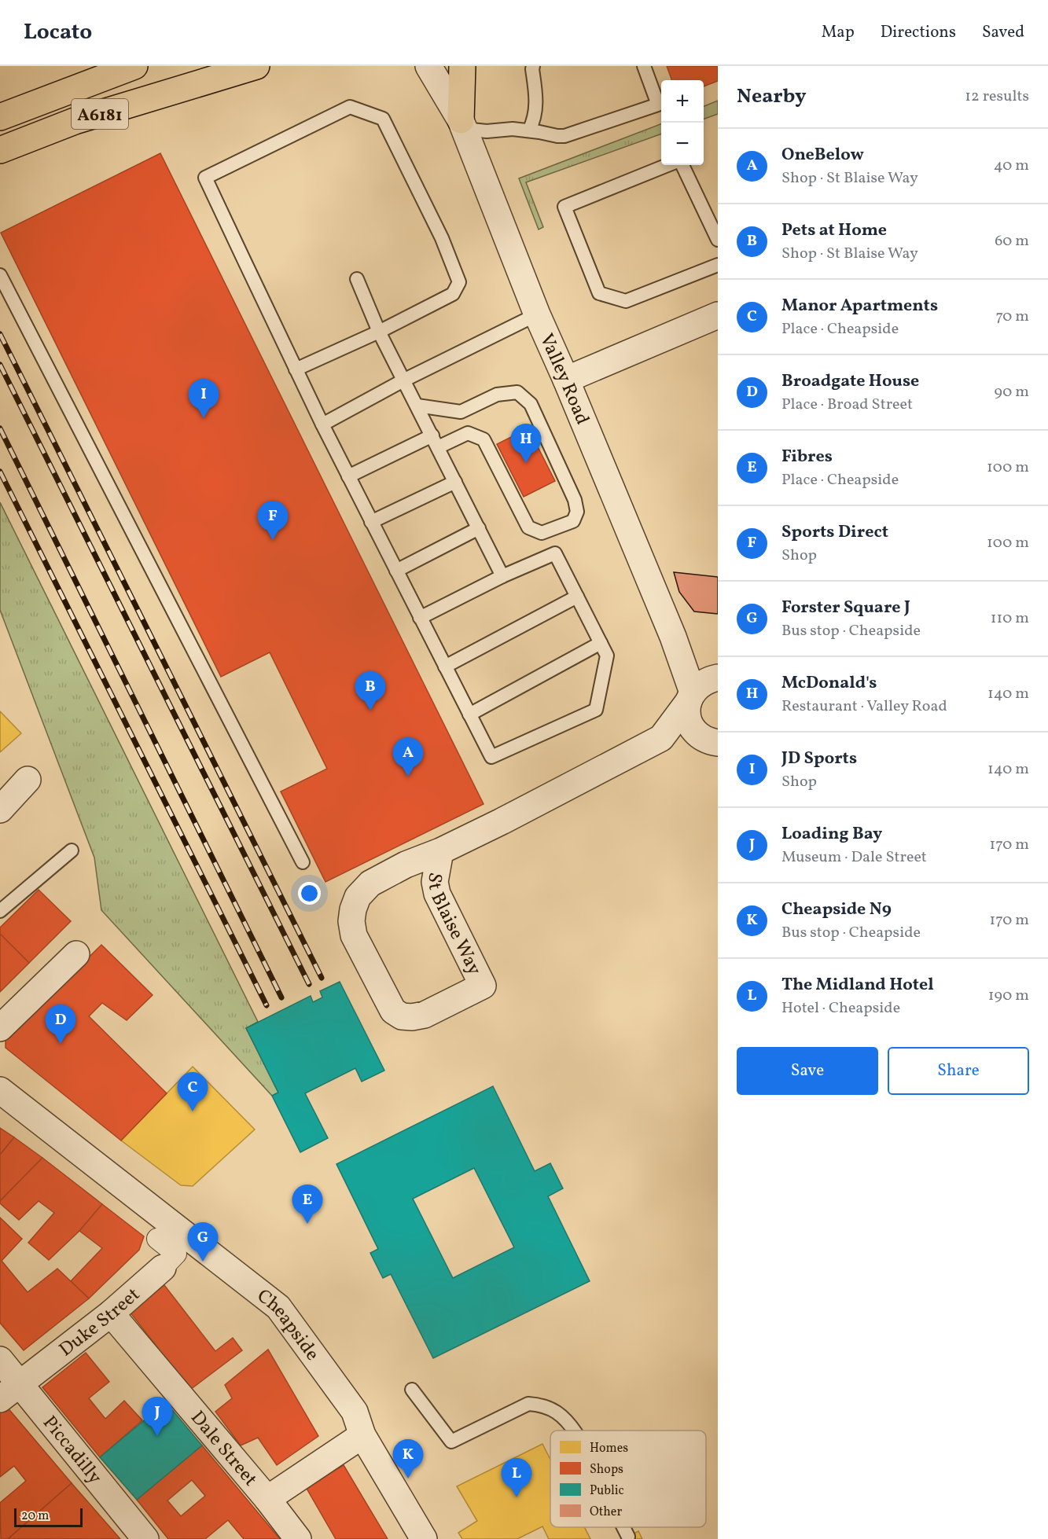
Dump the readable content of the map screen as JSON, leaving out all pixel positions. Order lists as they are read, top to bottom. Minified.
{"streets":{"main road":["A6181"],"street":["Valley Road","St Blaise Way","Duke Street","Cheapside","Dale Street","Piccadilly"]},"crossings":[["Valley Road","St Blaise Way"],["Duke Street","Dale Street"],["Duke Street","Piccadilly"]],"legend":["Homes","Shops","Public","Other"],"scale_bar":"20 m","page":{"header":"Locato","nav":["Map","Directions","Saved"],"heading":["Nearby","12 results"],"map_buttons":["+","−"],"list":[{"mark":"A","name":"OneBelow","note":"Shop · St Blaise Way","value":"40 m"},{"mark":"B","name":"Pets at Home","note":"Shop · St Blaise Way","value":"60 m"},{"mark":"C","name":"Manor Apartments","note":"Place · Cheapside","value":"70 m"},{"mark":"D","name":"Broadgate House","note":"Place · Broad Street","value":"90 m"},{"mark":"E","name":"Fibres","note":"Place · Cheapside","value":"100 m"},{"mark":"F","name":"Sports Direct","note":"Shop","value":"100 m"},{"mark":"G","name":"Forster Square J","note":"Bus stop · Cheapside","value":"110 m"},{"mark":"H","name":"McDonald's","note":"Restaurant · Valley Road","value":"140 m"},{"mark":"I","name":"JD Sports","note":"Shop","value":"140 m"},{"mark":"J","name":"Loading Bay","note":"Museum · Dale Street","value":"170 m"},{"mark":"K","name":"Cheapside N9","note":"Bus stop · Cheapside","value":"170 m"},{"mark":"L","name":"The Midland Hotel","note":"Hotel · Cheapside","value":"190 m"}],"pins":["I","H","F","B","A","D","C","E","G","J","K","L"],"buttons":["Save","Share"],"scale":"20 m"}}
